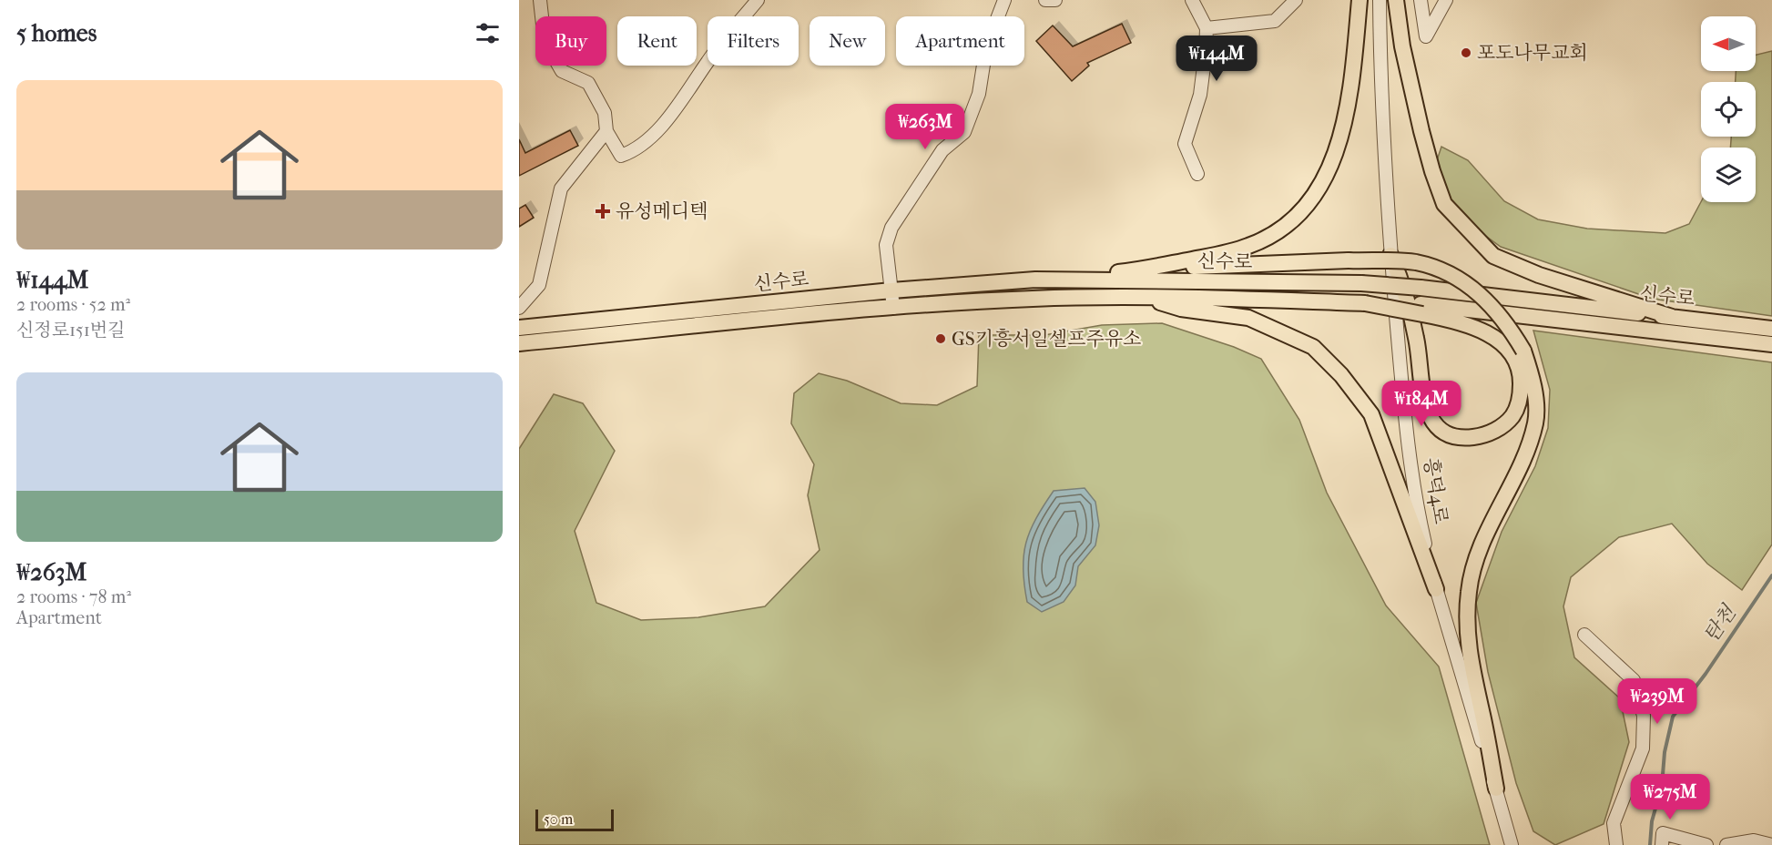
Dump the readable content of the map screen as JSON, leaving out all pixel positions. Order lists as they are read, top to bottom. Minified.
{"streets":{"main road":["신수로"],"street":["흥덕4로"]},"water":["탄천"],"places":{"other":["포도나무교회","GS기흥서일셀프주유소"],"health":["유성메디텍"]},"scale_bar":"50 m","north":"left","page":{"heading":"5 homes","chip":["Buy","Rent","Filters","New","Apartment"],"price":["₩144M","₩263M","₩184M","₩239M","₩275M"],"list":[{"name":"₩144M","note":"2 rooms · 52 m² · 신정로151번길"},{"name":"₩263M","note":"2 rooms · 78 m² · Apartment"}],"scale":"50 m"}}
